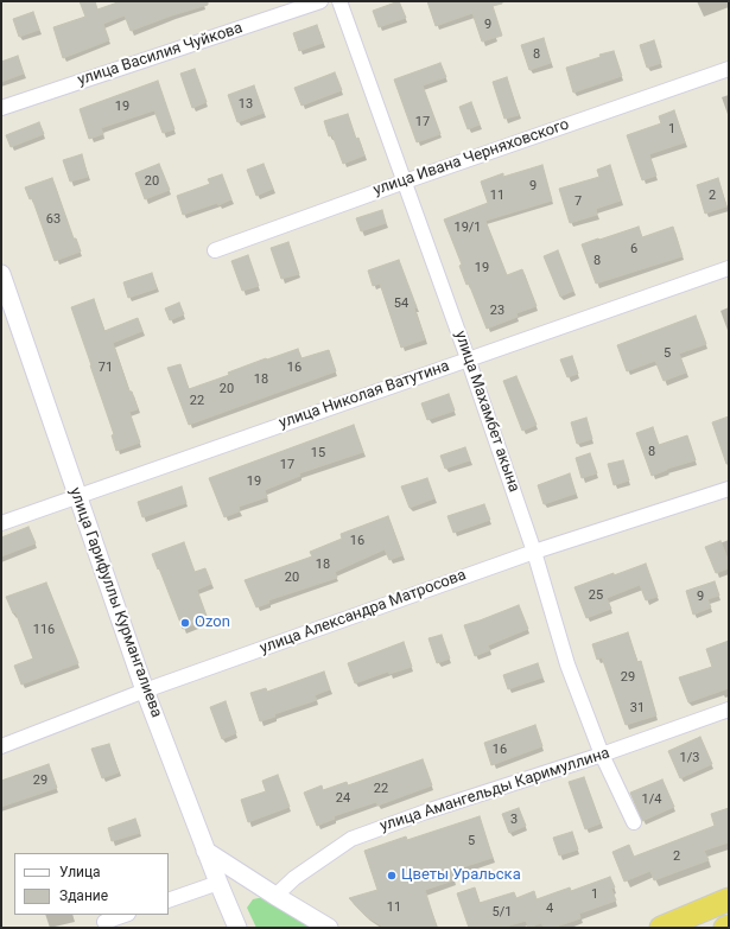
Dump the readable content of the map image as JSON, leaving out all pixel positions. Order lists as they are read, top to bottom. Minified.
{"streets":{"street":["улица Василия Чуйкова","улица Ивана Черняховского","улица Николая Ватутина","улица Махамбет акына","улица Гарифуллы Курмангалиева","улица Александра Матросова","улица Амангельды Каримуллина"]},"crossings":[["улица Ивана Черняховского","улица Махамбет акына"],["улица Николая Ватутина","улица Махамбет акына"],["улица Николая Ватутина","улица Гарифуллы Курмангалиева"],["улица Махамбет акына","улица Александра Матросова"],["улица Махамбет акына","улица Амангельды Каримуллина"],["улица Гарифуллы Курмангалиева","улица Александра Матросова"]],"places":["Ozon","Цветы Уральска"],"house_numbers":["9","8","13","19","17","1","20","9","11","2","7","63","19/1","6","8","19","54","23","5","71","16","18","20","22","8","15","17","19","16","18","20","25","9","116","29","31","16","1/3","29","22","24","1/4","3","5","2","1","11","4","5/1"],"legend":["Улица","Здание"]}
